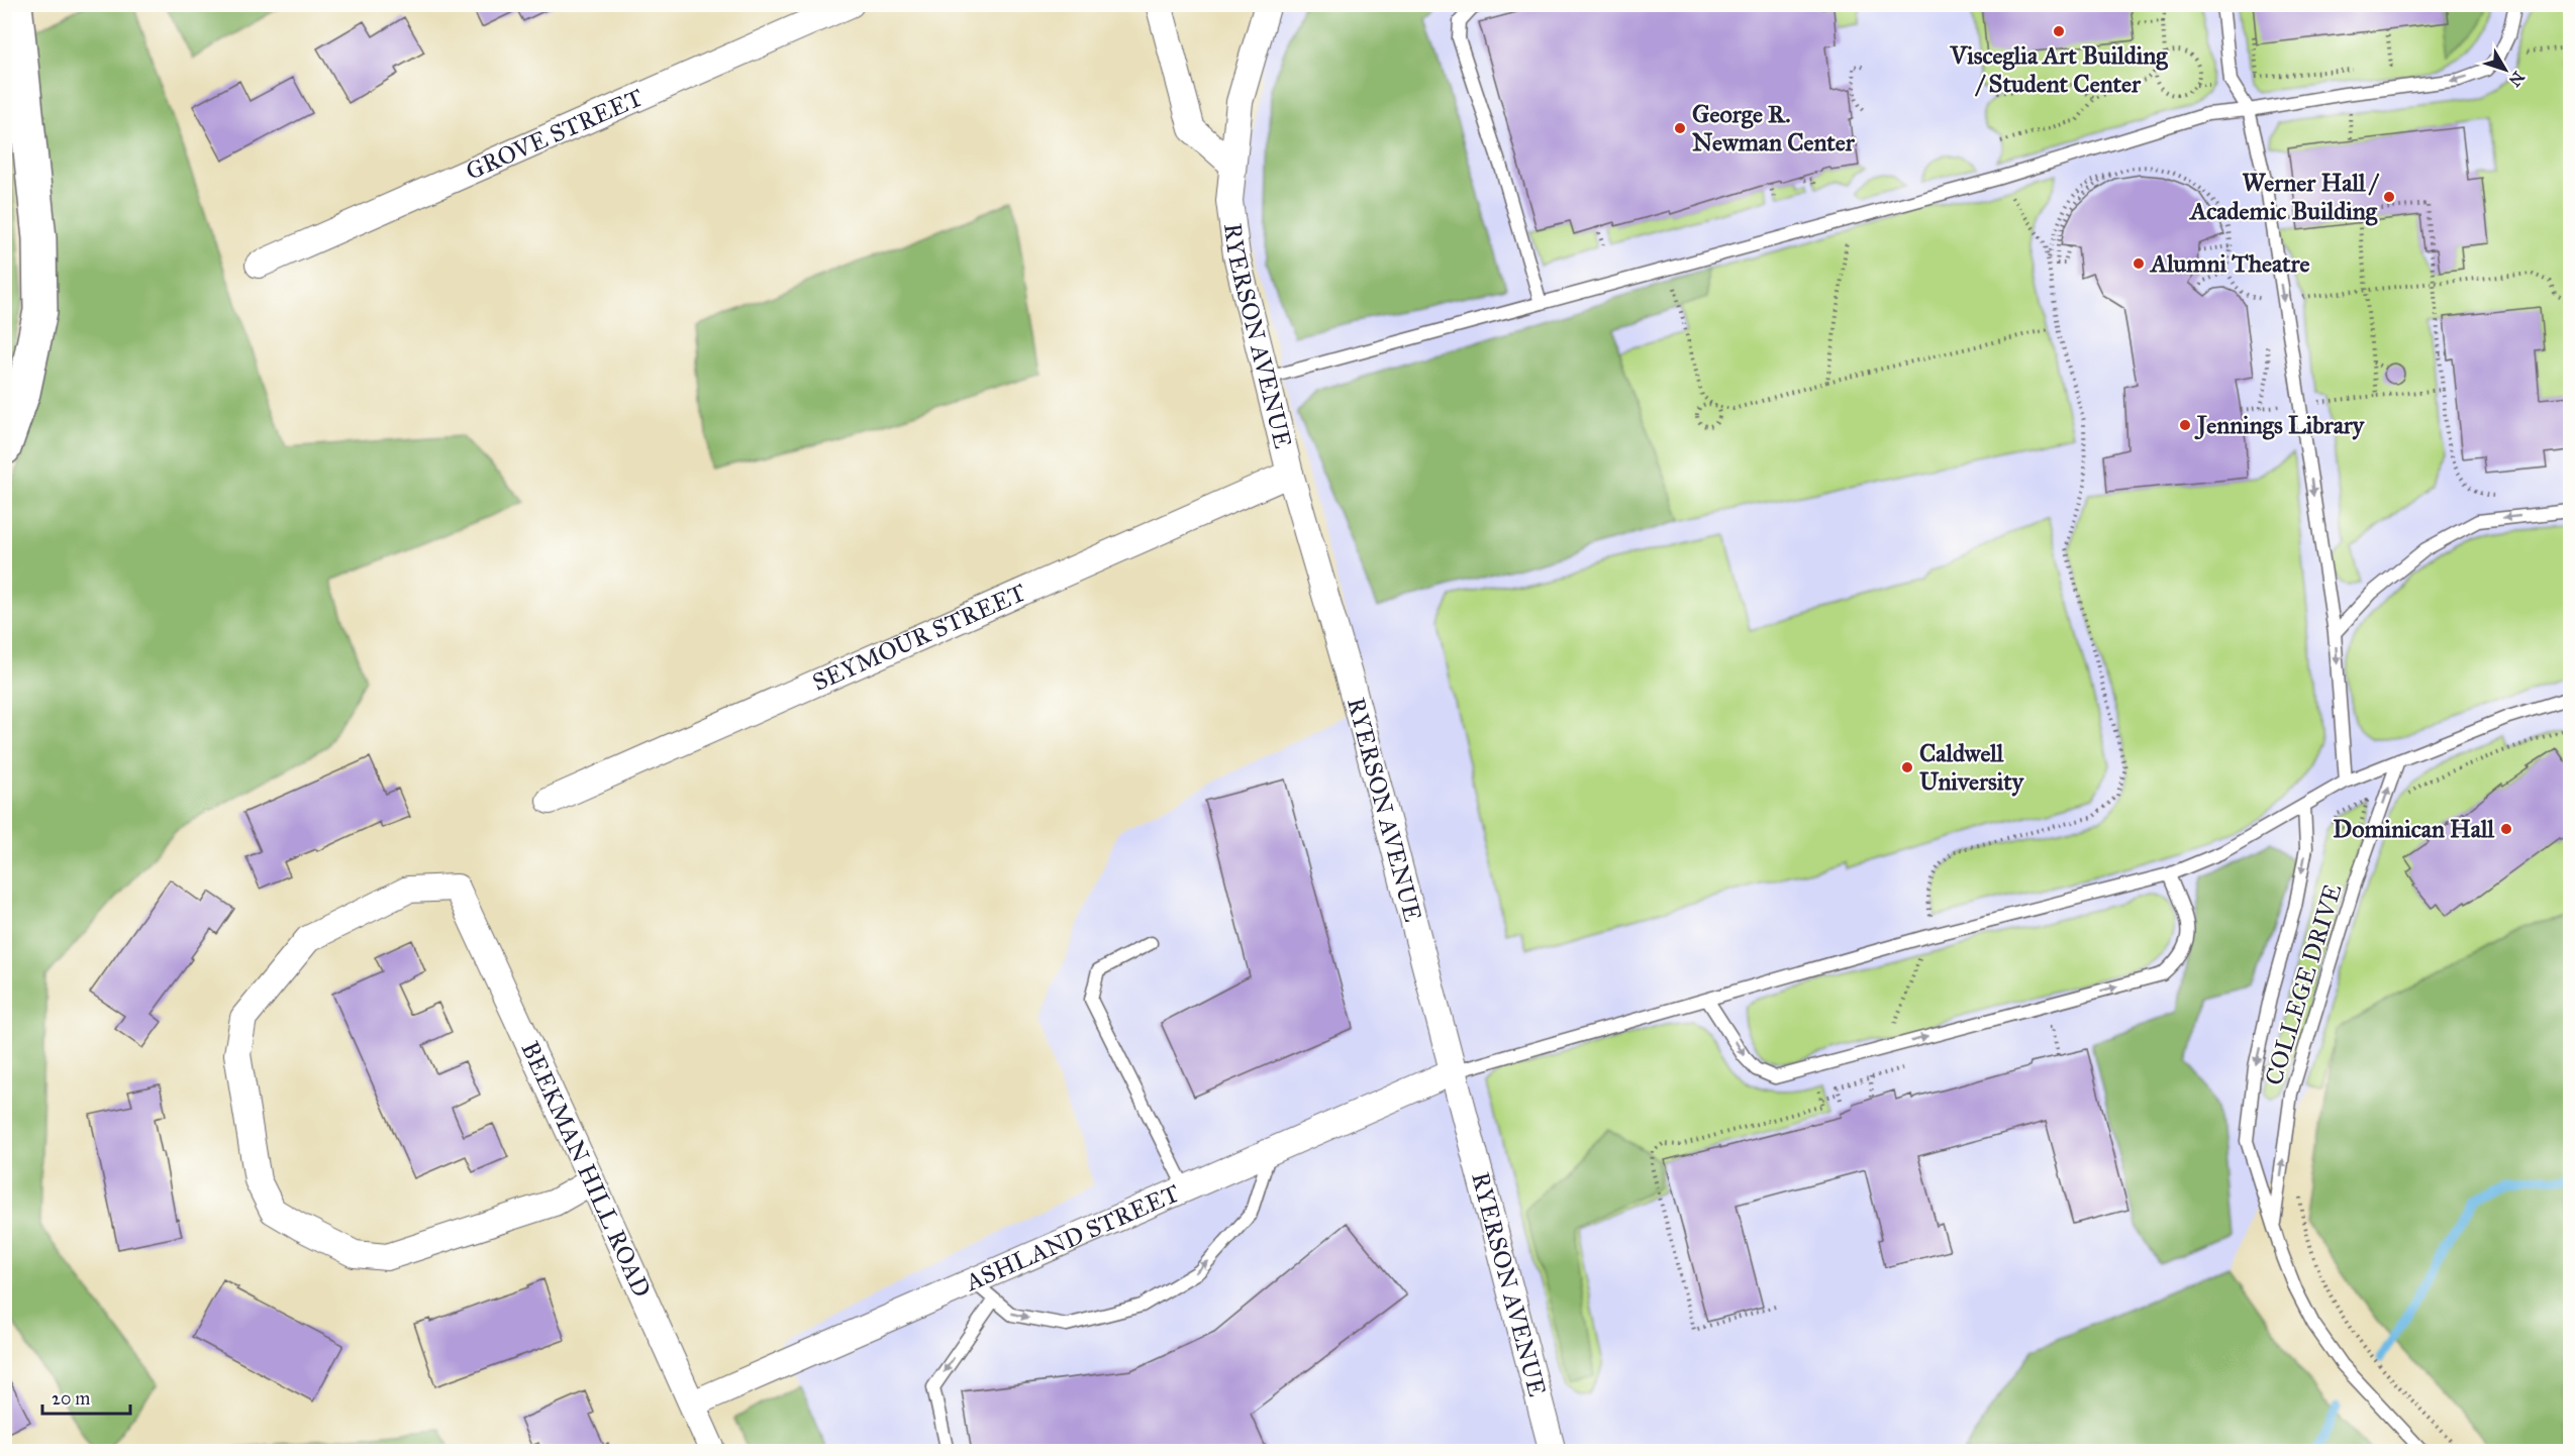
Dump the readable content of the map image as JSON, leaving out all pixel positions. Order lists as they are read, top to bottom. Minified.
{"streets":{"street":["GROVE STREET","RYERSON AVENUE","SEYMOUR STREET","BEEKMAN HILL ROAD","ASHLAND STREET"],"lane":["COLLEGE DRIVE"]},"crossings":[["RYERSON AVENUE","SEYMOUR STREET"],["RYERSON AVENUE","ASHLAND STREET"],["BEEKMAN HILL ROAD","ASHLAND STREET"]],"places":["Visceglia Art Building / Student Center","George R. Newman Center","Werner Hall / Academic Building","Alumni Theatre","Jennings Library","Caldwell University","Dominican Hall"],"scale_bar":"20 m","north":"bottom right"}
